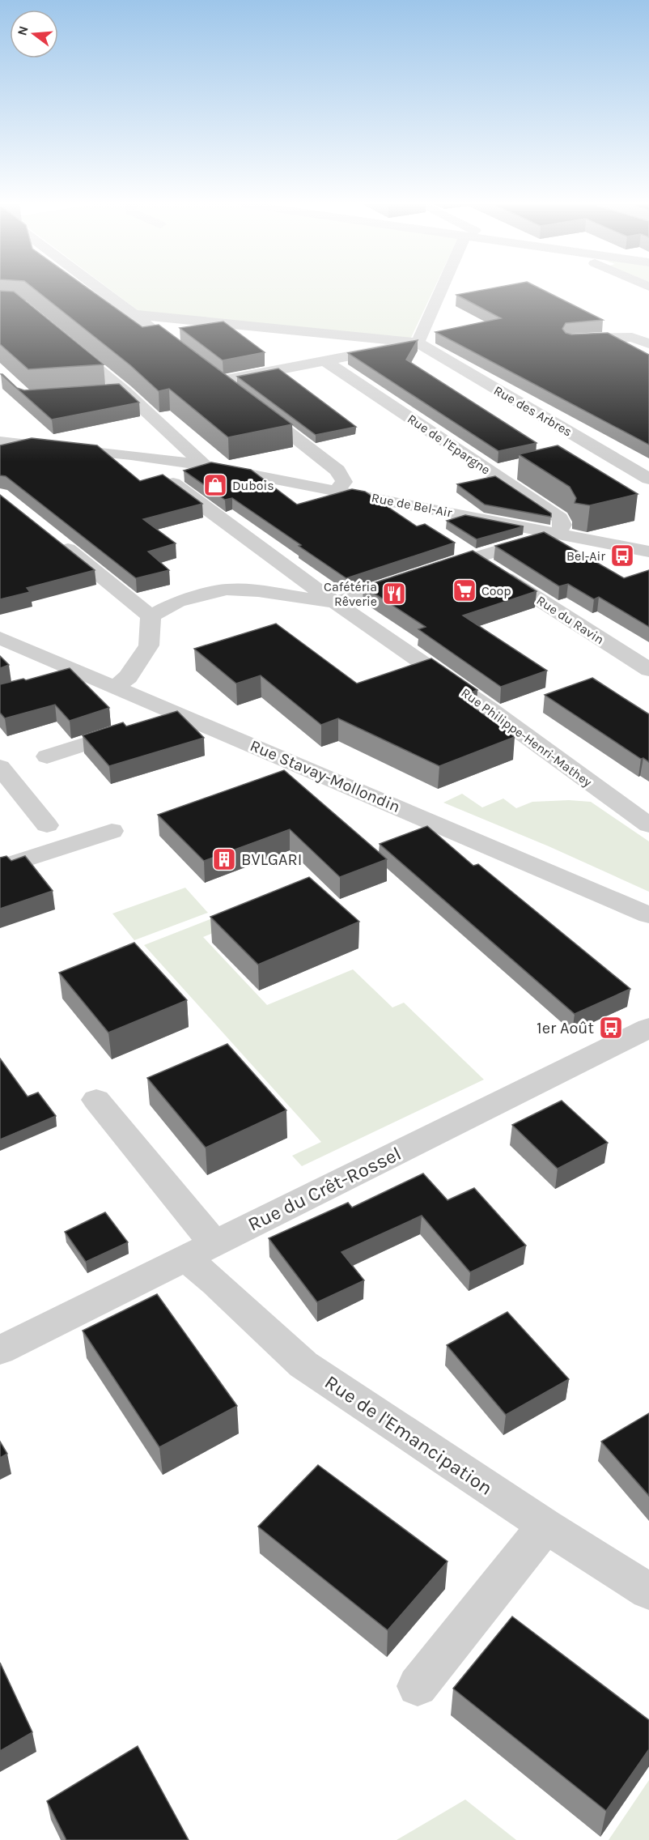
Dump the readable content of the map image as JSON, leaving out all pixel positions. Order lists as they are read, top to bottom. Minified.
{"streets":{"street":["Rue des Arbres","Rue de l'Epargne","Rue de Bel-Air","Rue du Ravin","Rue Philippe-Henri-Mathey","Rue Stavay-Mollondin","Rue du Crêt-Rossel","Rue de l'Emancipation"]},"crossings":[["Rue de l'Epargne","Rue de Bel-Air"],["Rue de Bel-Air","Rue Philippe-Henri-Mathey"],["Rue du Crêt-Rossel","Rue de l'Emancipation"]],"places":{"shop":["Dubois"],"bus stop":["Bel-Air","1er Août"],"supermarket":["Coop"],"restaurant":["Cafétéria Rêverie"],"building":["BVLGARI"]},"north":"left"}
